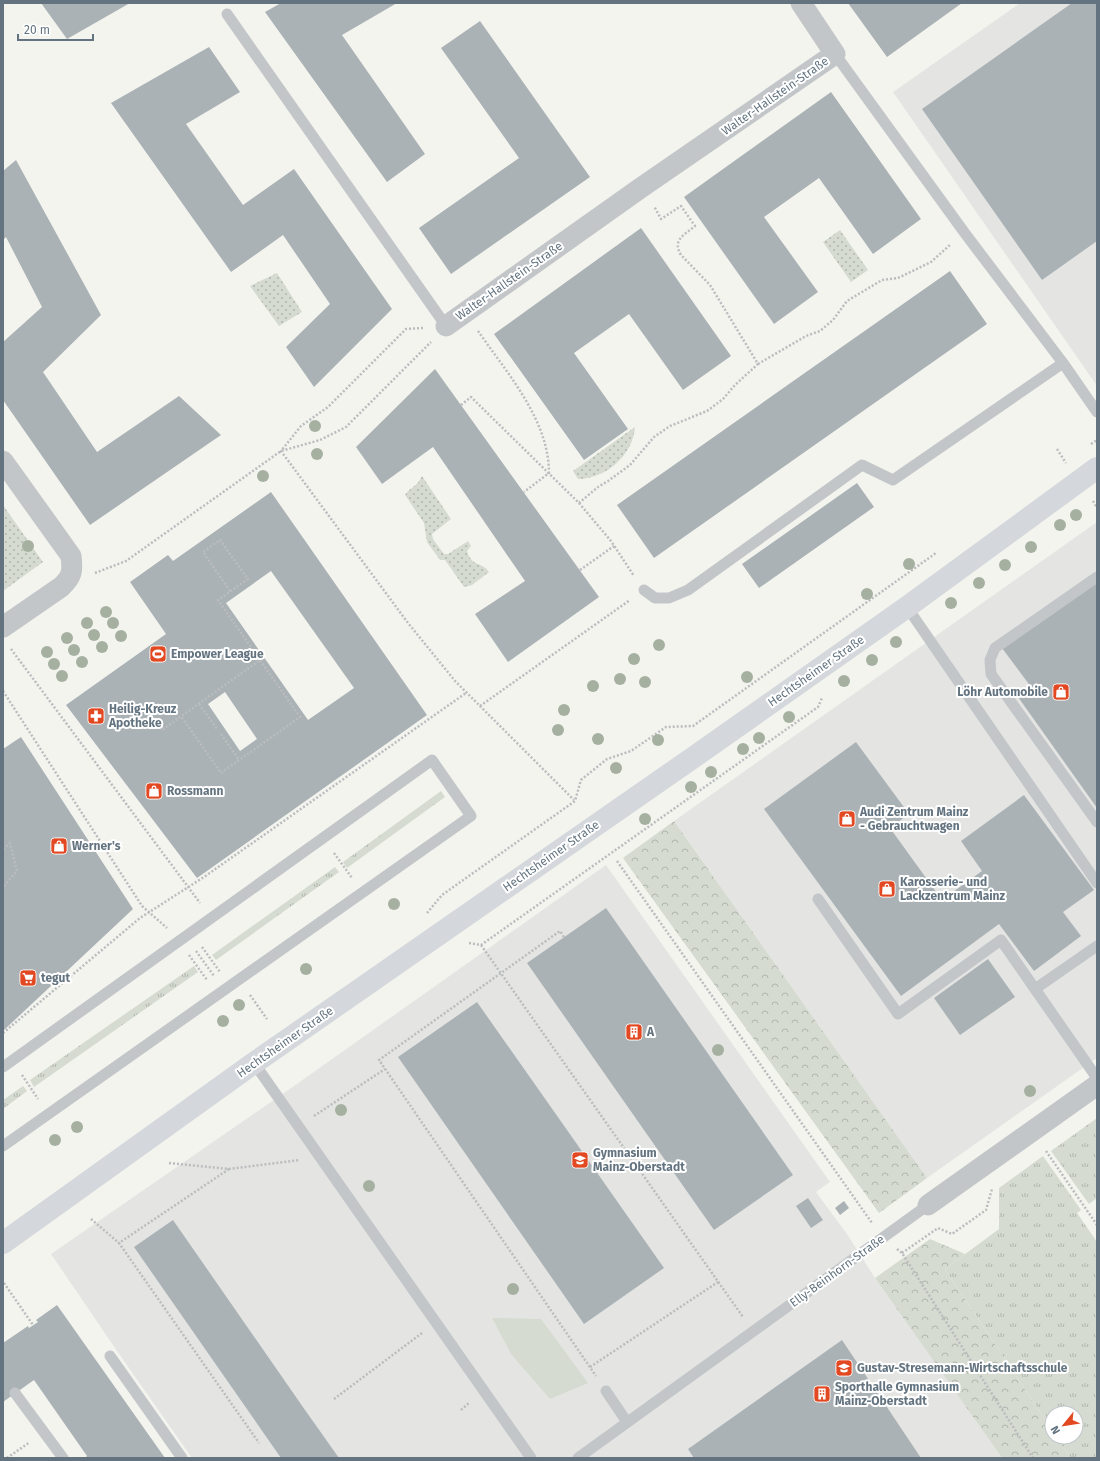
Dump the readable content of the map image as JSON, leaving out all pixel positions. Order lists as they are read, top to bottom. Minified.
{"streets":{"street":["Walter-Hallstein-Straße","Hechtsheimer Straße","Elly-Beinhorn-Straße"]},"places":{"sports":["Empower League"],"shop":["Löhr Automobile","Rossmann","Audi Zentrum Mainz - Gebrauchtwagen","Werner's","Karosserie- und Lackzentrum Mainz"],"pharmacy":["Heilig-Kreuz Apotheke"],"supermarket":["tegut"],"building":["A","Sporthalle Gymnasium Mainz-Oberstadt"],"school or university":["Gymnasium Mainz-Oberstadt","Gustav-Stresemann-Wirtschaftsschule"]},"scale_bar":"20 m","north":"bottom left"}
